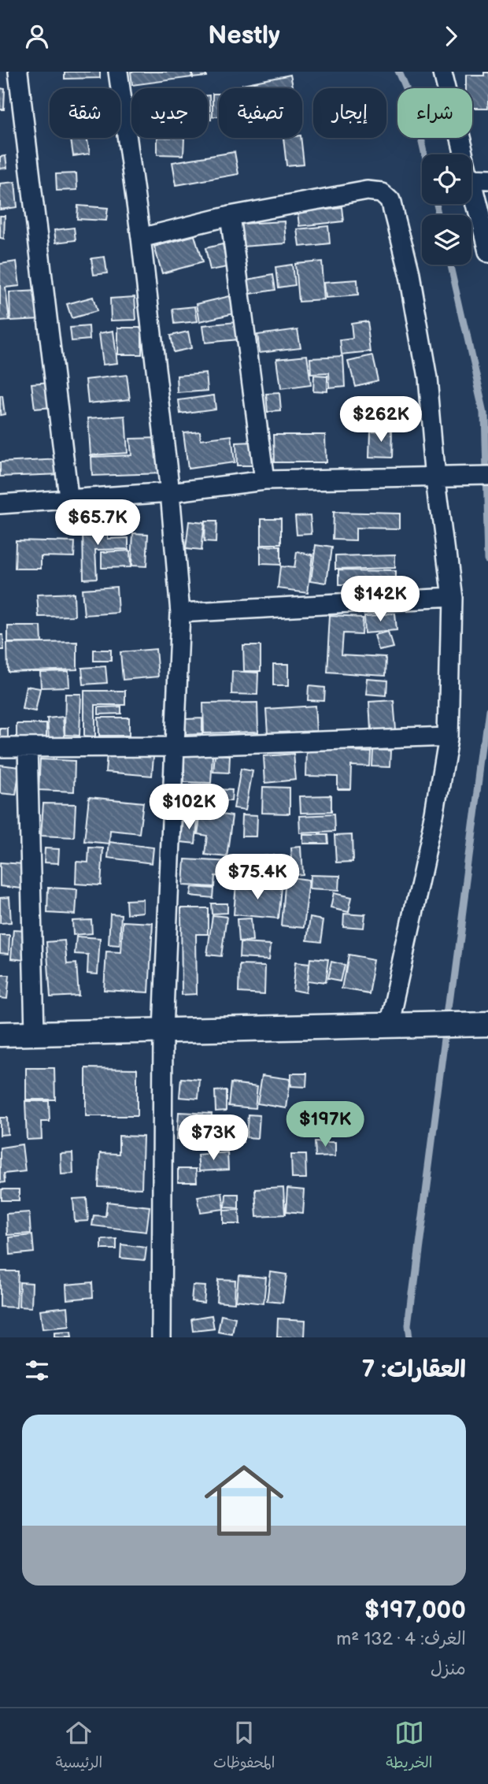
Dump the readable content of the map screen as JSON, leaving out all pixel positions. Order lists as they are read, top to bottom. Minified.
{"page":{"header":"Nestly","chip":["شراء","إيجار","تصفية","جديد","شقة"],"price":["$262K","$65.7K","$142K","$102K","$75.4K","$197K","$73K"],"heading":"العقارات: 7","list":[{"name":"$197,000","note":"الغرف: 4 · 132 m² · منزل"}],"tabs":["الخريطة","المحفوظات","الرئيسية"]}}
